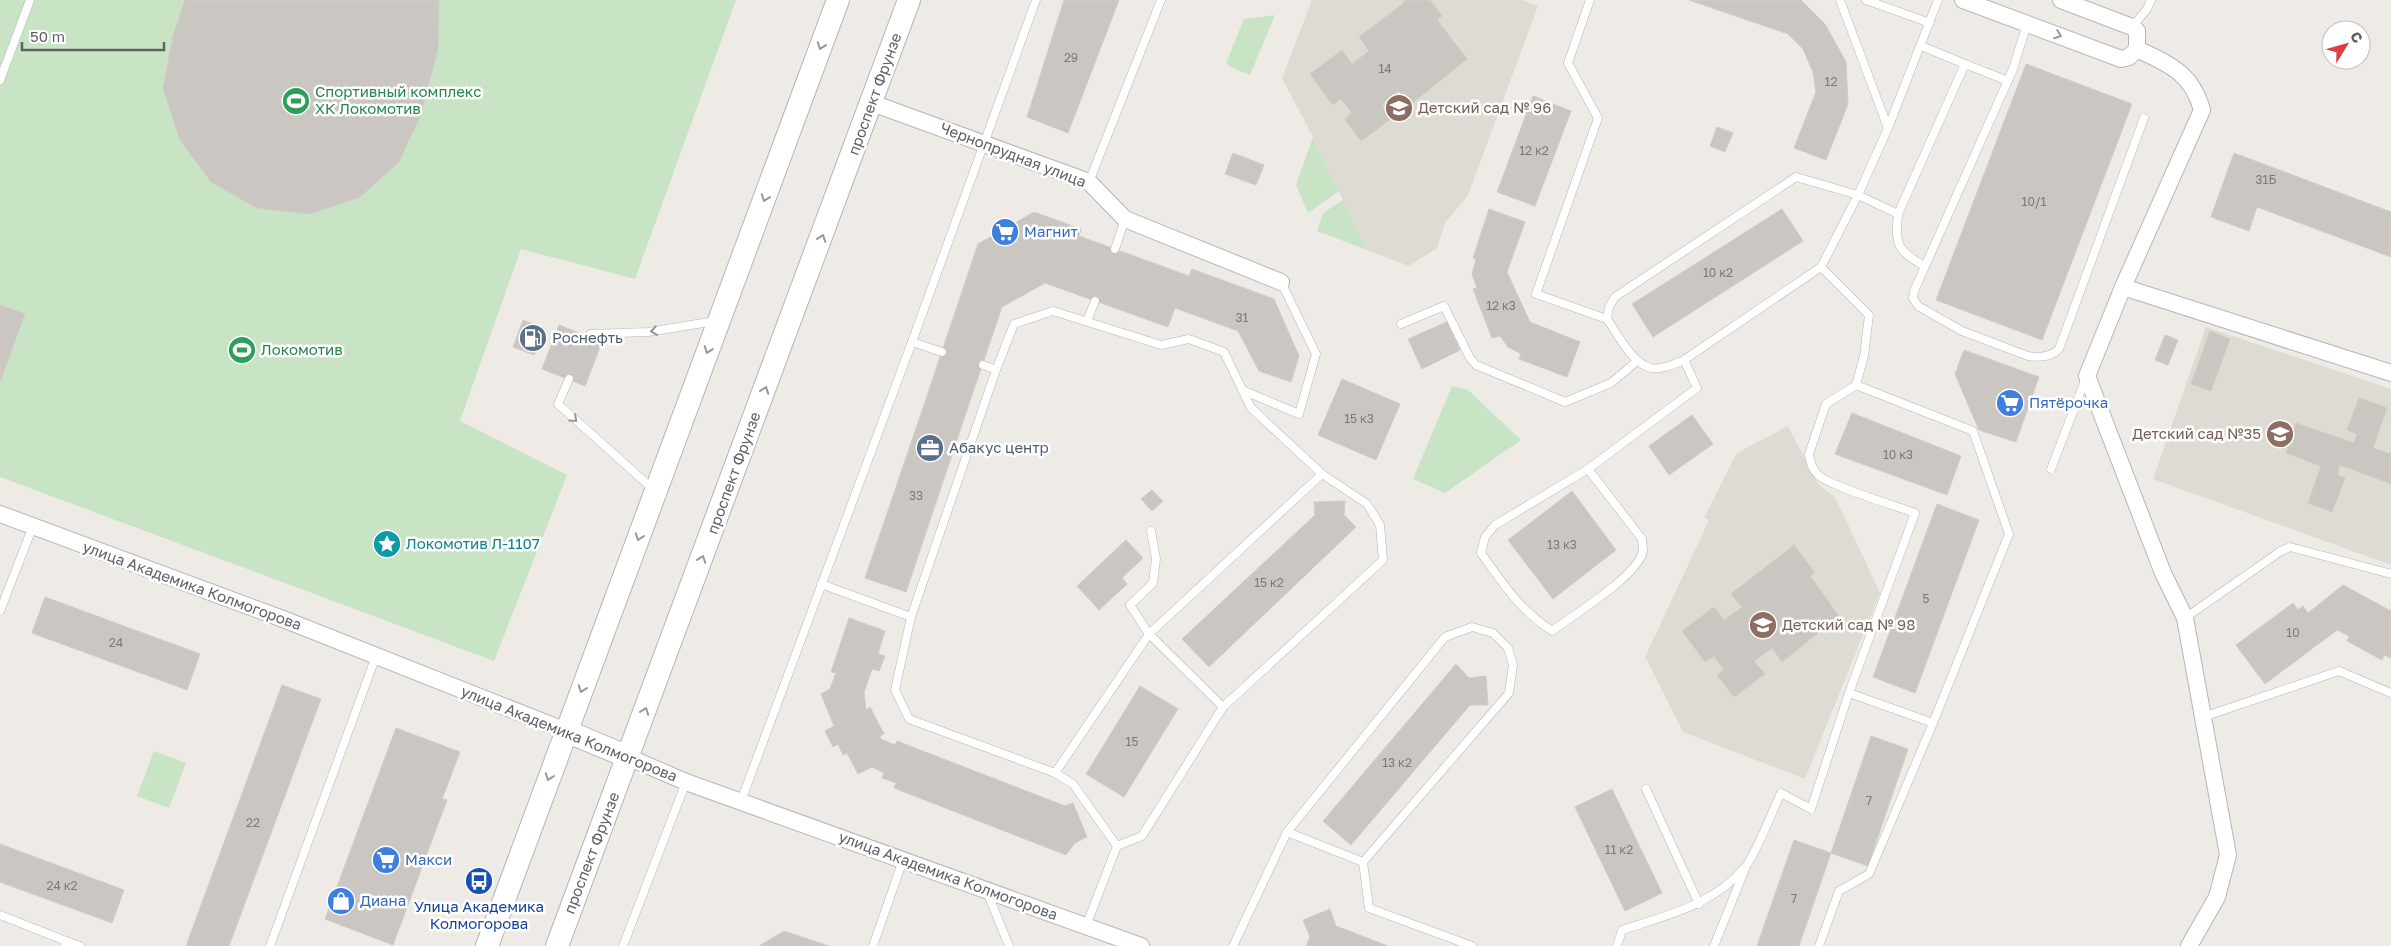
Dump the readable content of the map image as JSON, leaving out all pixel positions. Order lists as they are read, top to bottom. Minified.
{"streets":{"main road":["проспект Фрунзе","улица Академика Колмогорова"],"street":["Чернопрудная улица"]},"crossings":[["проспект Фрунзе","Чернопрудная улица"],["проспект Фрунзе","улица Академика Колмогорова"]],"places":{"sports":["Спортивный комплекс ХК Локомотив","Локомотив"],"school or university":["Детский сад № 96","Детский сад №35","Детский сад № 98"],"supermarket":["Магнит","Пятёрочка","Макси"],"fuel station":["Роснефть"],"office":["Абакус центр"],"place":["Локомотив Л-1107"],"bus stop":["Улица Академика Колмогорова"],"shop":["Диана"]},"house_numbers":["29","14","12","12 к2","31Б","10/1","10 к2","12 к3","31","15 к3","10 к3","33","13 к3","15 к2","5","10","24","15","13 к2","7","22","11 к2","24 к2","7"],"scale_bar":"50 m","north":"top right"}
